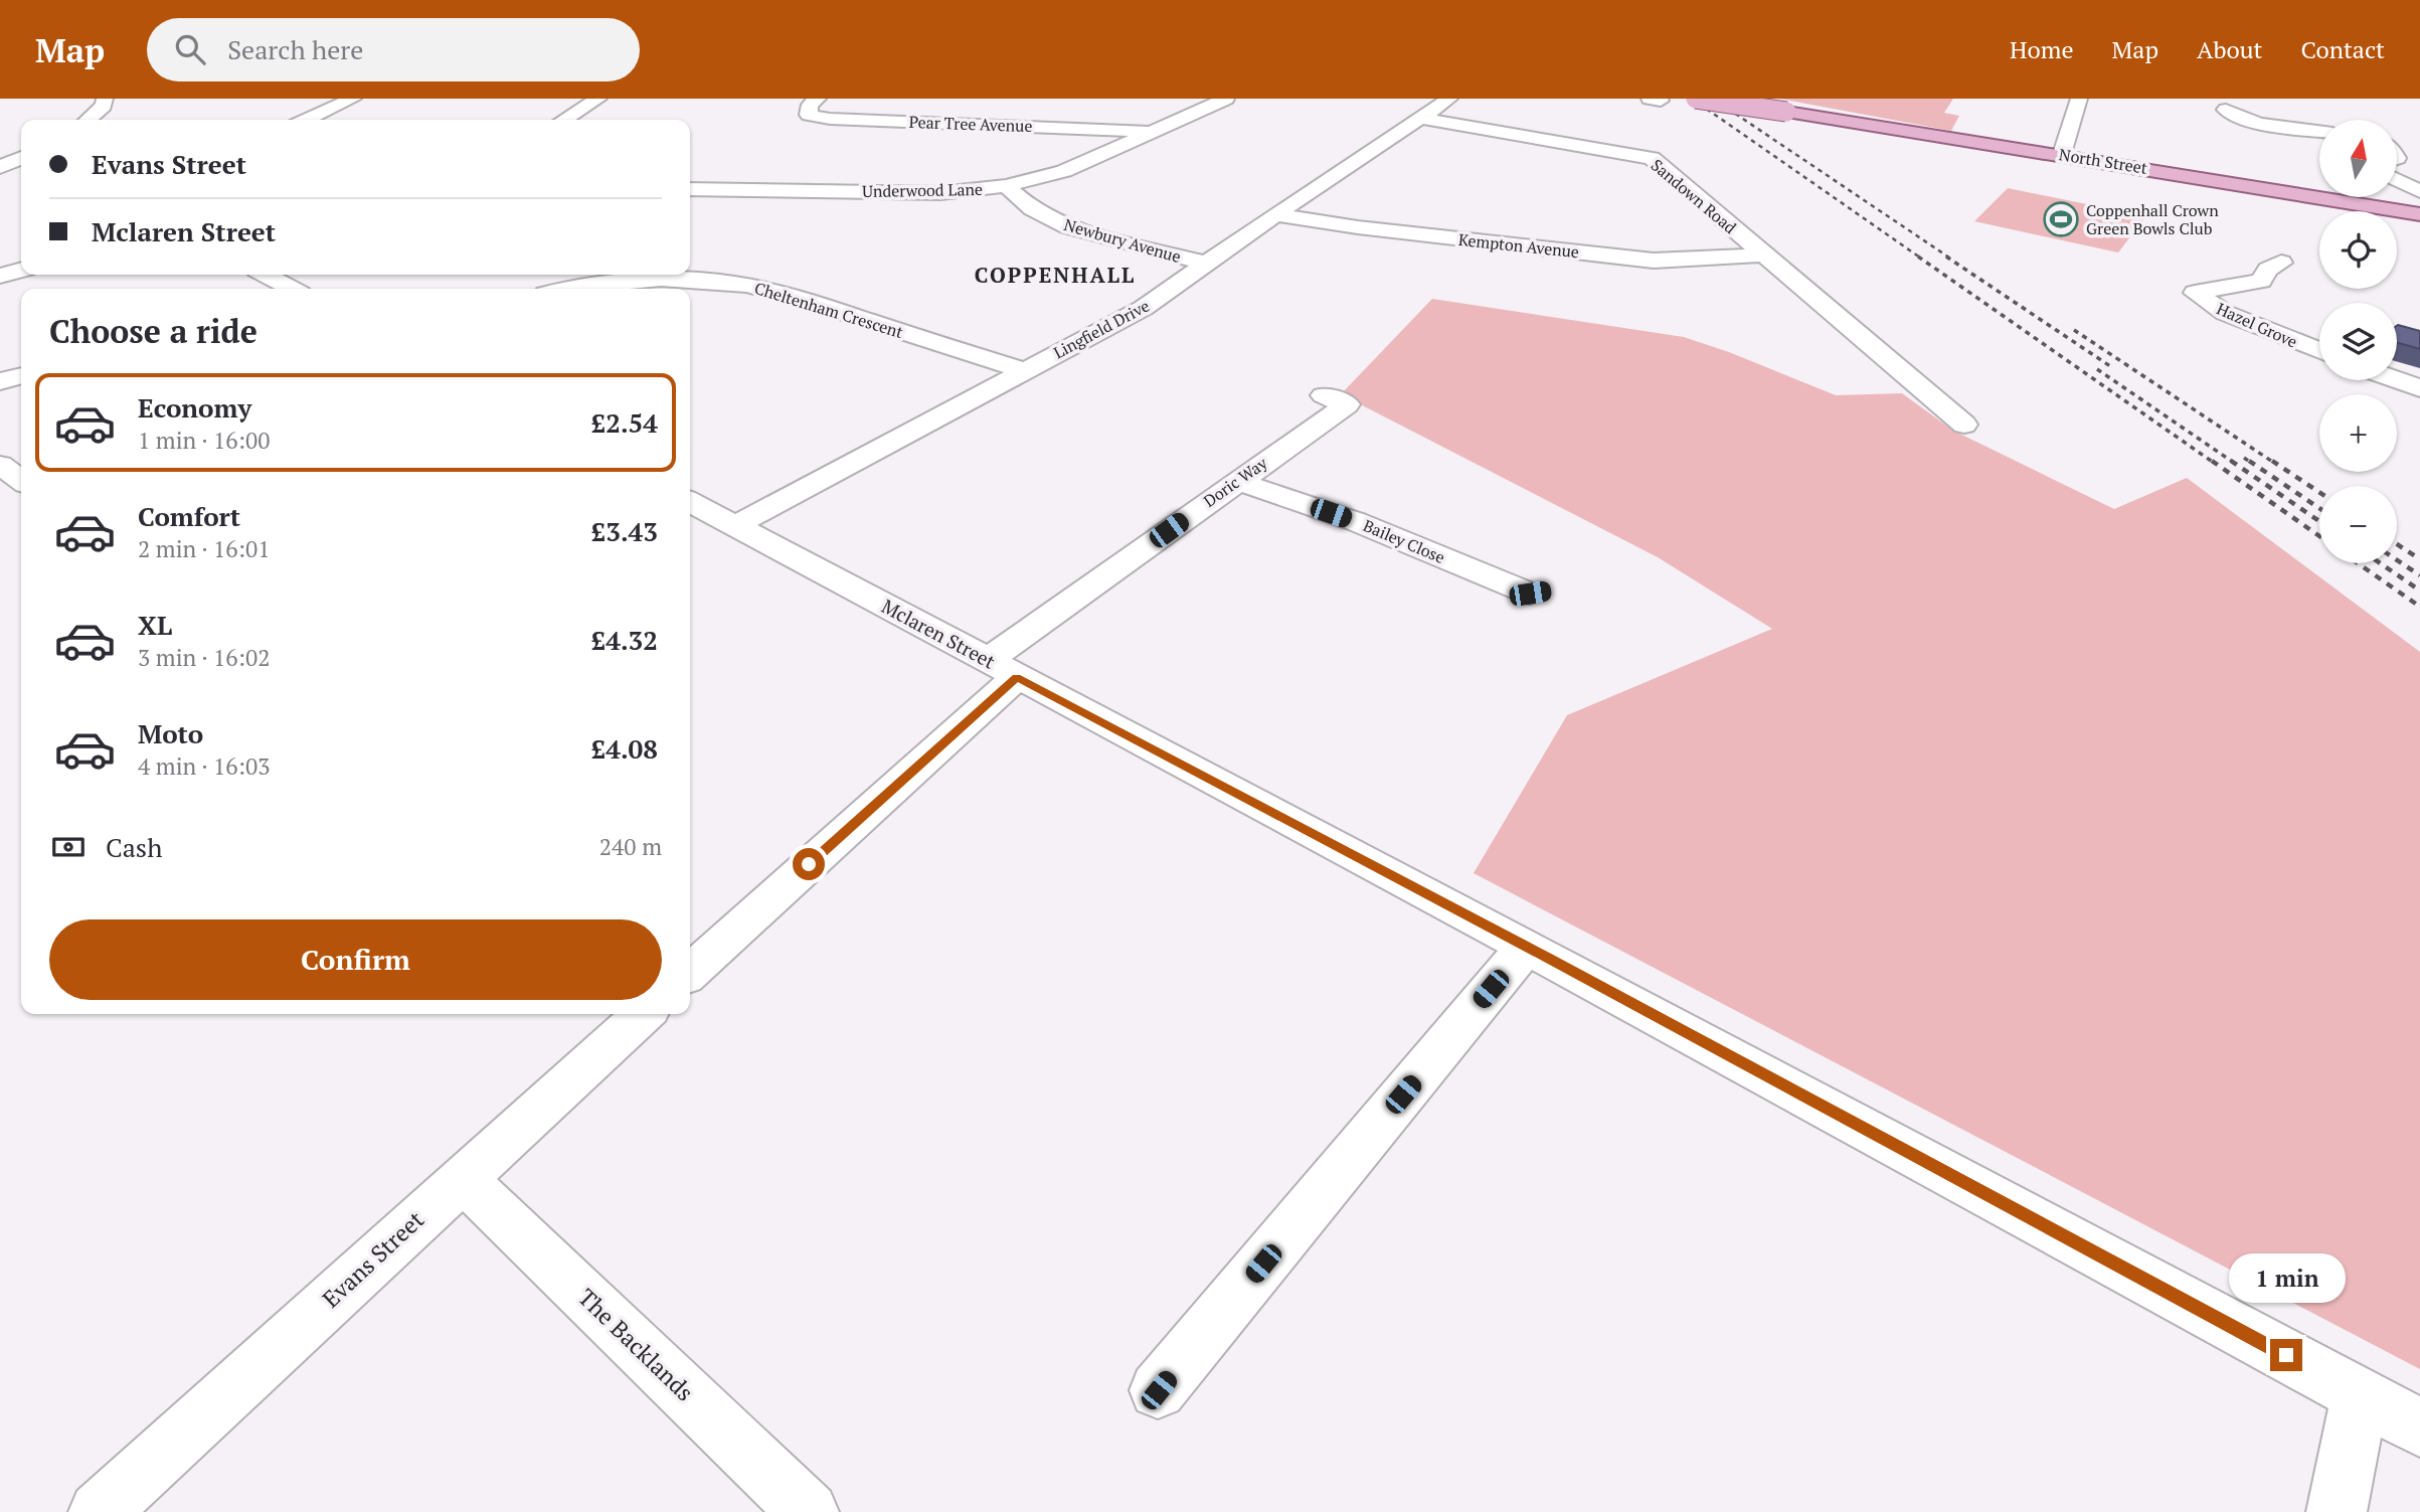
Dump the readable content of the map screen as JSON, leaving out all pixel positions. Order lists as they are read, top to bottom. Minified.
{"streets":{"main road":["North Street"],"street":["Pear Tree Avenue","Underwood Lane","Sandown Road","Newbury Avenue","Kempton Avenue","Cheltenham Crescent","Hazel Grove","Lingfield Drive","Doric Way","Bailey Close","Mclaren Street","Evans Street","The Backlands"]},"crossings":[["Pear Tree Avenue","Underwood Lane"],["Underwood Lane","Newbury Avenue"],["Sandown Road","Kempton Avenue"],["Sandown Road","Lingfield Drive"],["Newbury Avenue","Lingfield Drive"],["Kempton Avenue","Lingfield Drive"],["Cheltenham Crescent","Lingfield Drive"],["Lingfield Drive","Mclaren Street"],["Doric Way","Bailey Close"],["Doric Way","Mclaren Street"],["Evans Street","The Backlands"]],"districts":["COPPENHALL"],"places":{"sports":["Coppenhall Crown Green Bowls Club"]},"north":"top","page":{"header":"Map","search":"Search here","nav":["Home","Map","About","Contact"],"map_buttons":["+","−"],"banner":["Evans Street","Mclaren Street"],"heading":"Choose a ride","list":[{"name":"Economy","note":"1 min · 16:00","value":"£2.54"},{"name":"Comfort","note":"2 min · 16:01","value":"£3.43"},{"name":"XL","note":"3 min · 16:02","value":"£4.32"},{"name":"Moto","note":"4 min · 16:03","value":"£4.08"}],"pay":["Cash","240 m"],"buttons":"Confirm","bubble":"1 min"}}
